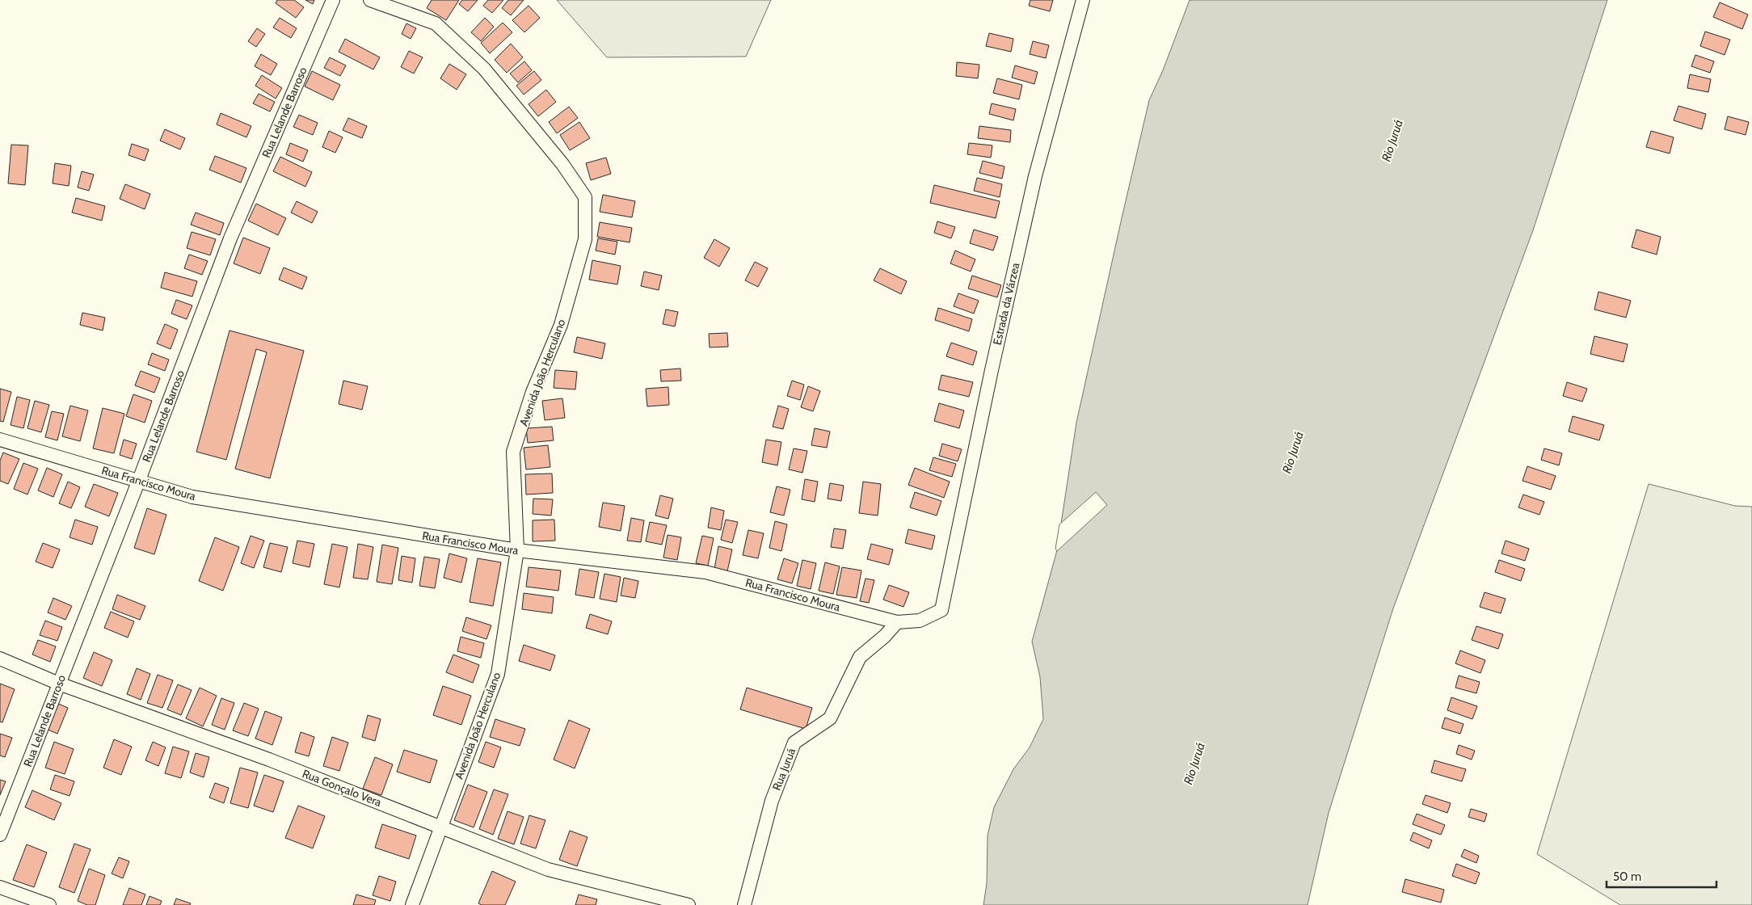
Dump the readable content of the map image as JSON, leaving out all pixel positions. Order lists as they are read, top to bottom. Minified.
{"streets":{"street":["Rua Lelande Barroso","Estrada da Várzea","Avenida João Herculano","Rua Francisco Moura","Rua Juruá","Rua Gonçalo Vera"]},"crossings":[["Rua Lelande Barroso","Rua Francisco Moura"],["Rua Lelande Barroso","Rua Gonçalo Vera"],["Estrada da Várzea","Rua Francisco Moura"],["Avenida João Herculano","Rua Francisco Moura"],["Avenida João Herculano","Rua Gonçalo Vera"],["Rua Francisco Moura","Rua Juruá"]],"water":["Rio Juruá"],"scale_bar":"50 m"}
